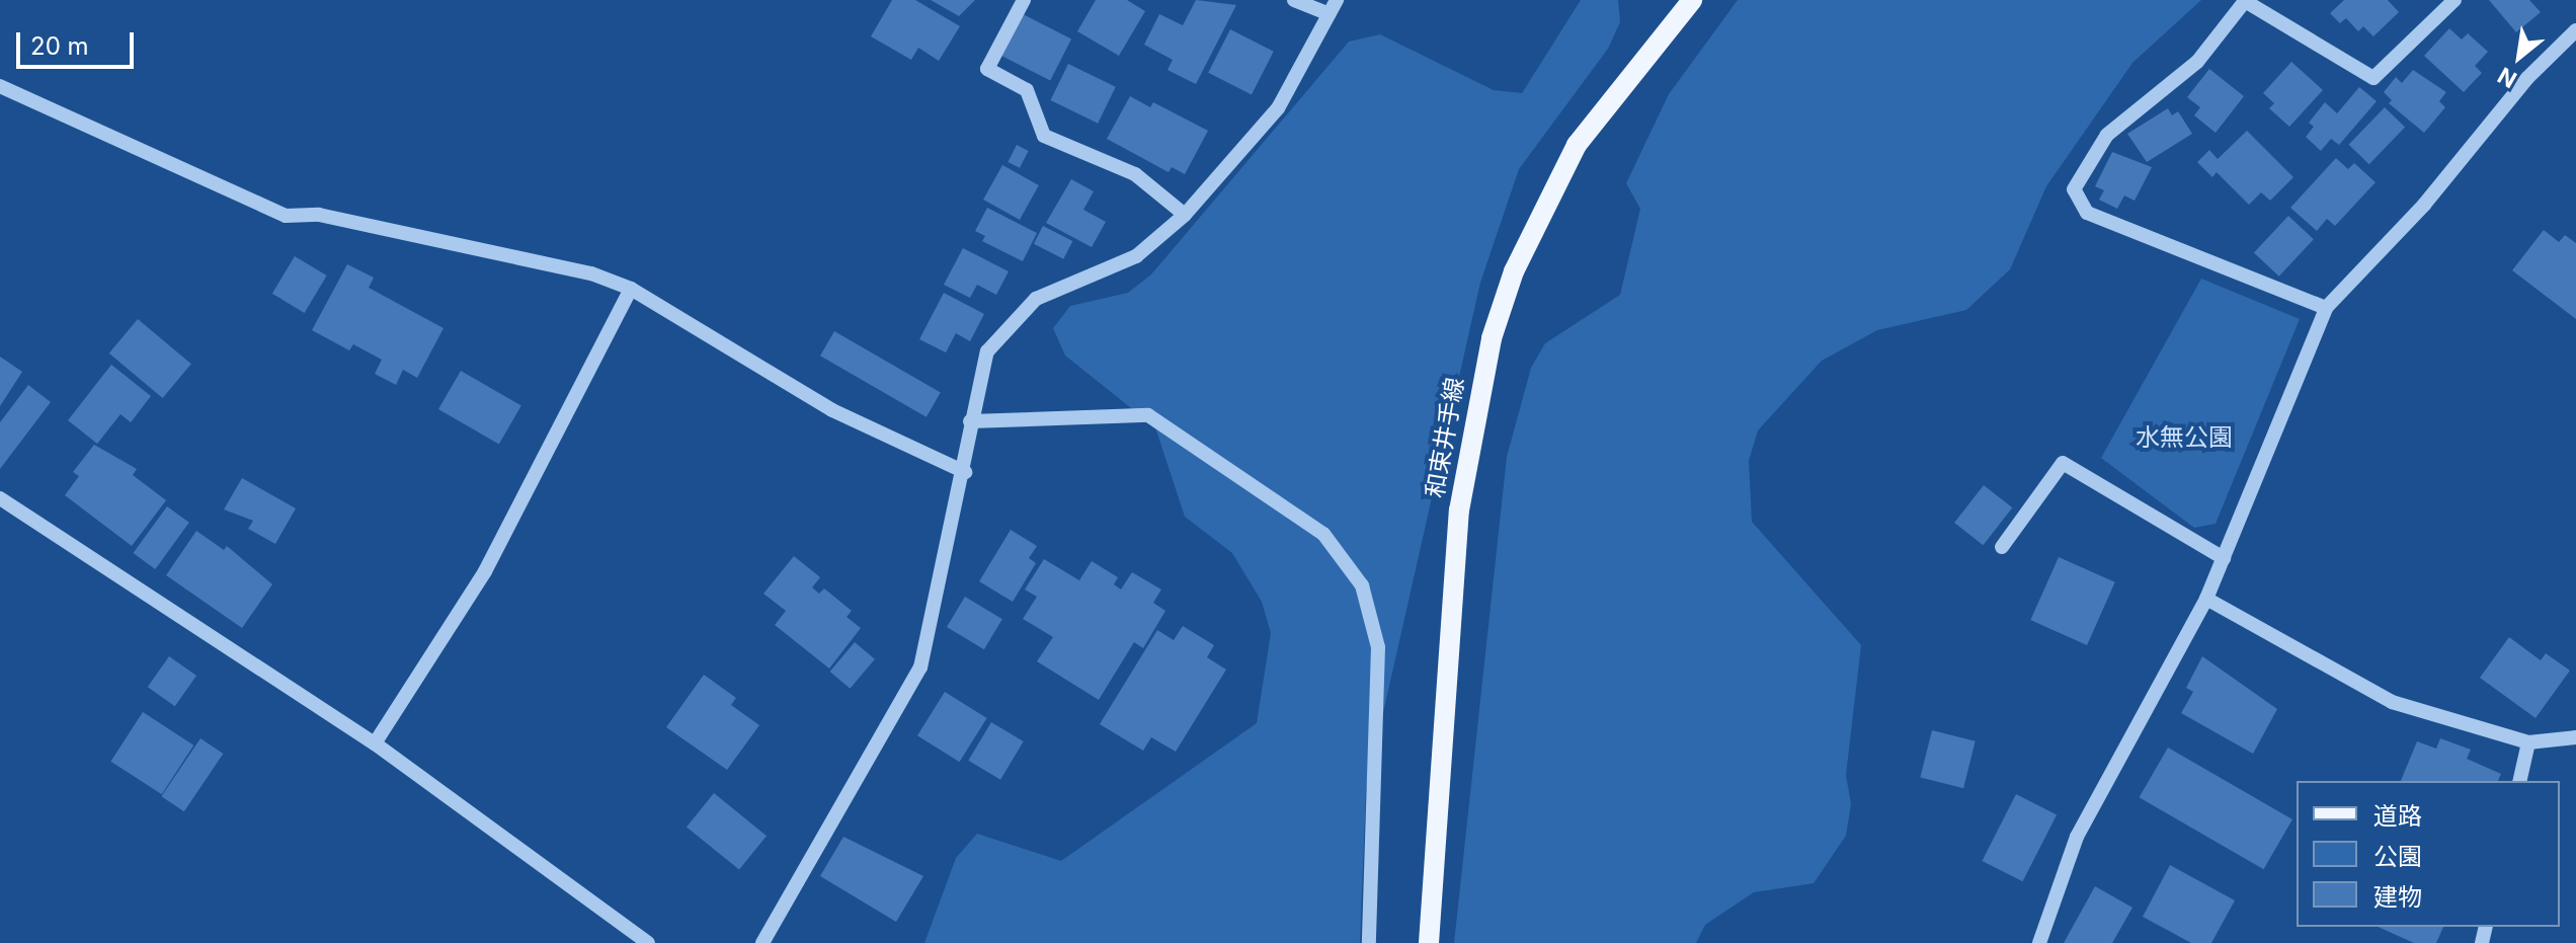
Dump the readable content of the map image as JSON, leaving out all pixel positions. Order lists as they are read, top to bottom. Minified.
{"streets":{"main road":["和束井手線"]},"parks":["水無公園"],"legend":["道路","公園","建物"],"scale_bar":"20 m","north":"bottom left"}
